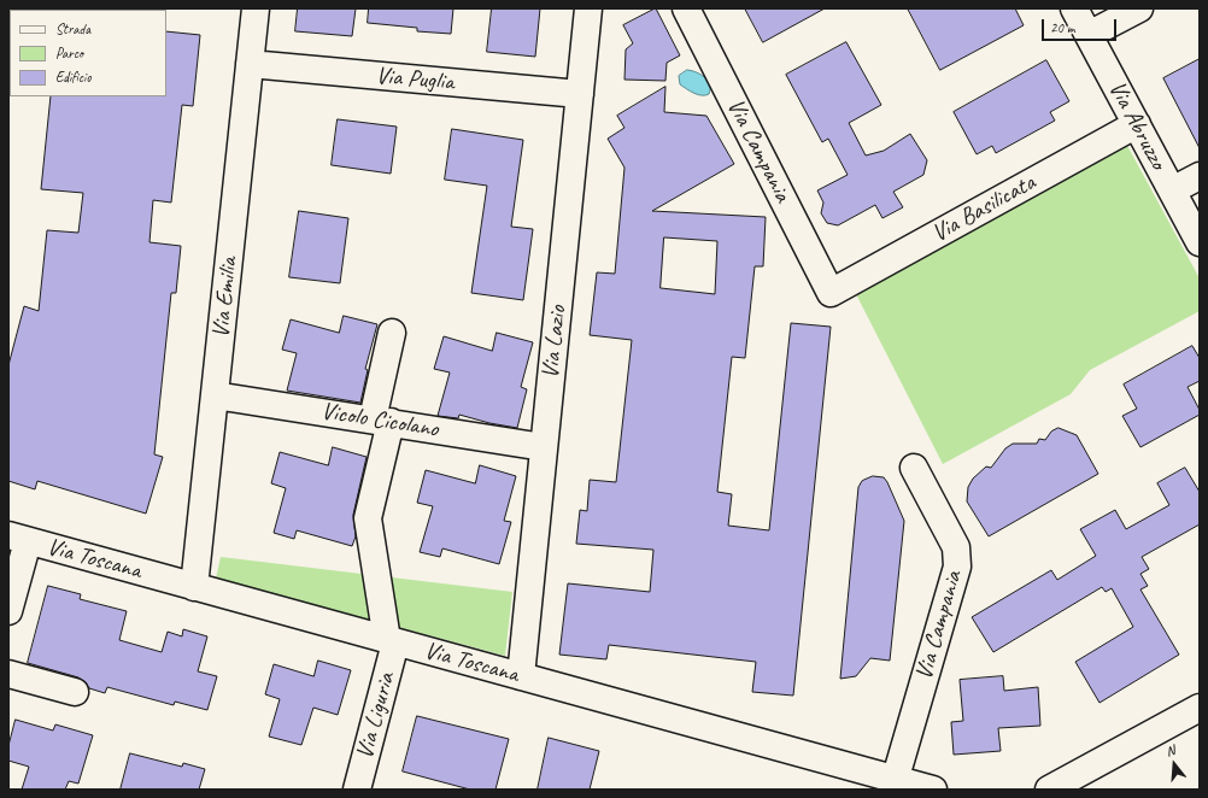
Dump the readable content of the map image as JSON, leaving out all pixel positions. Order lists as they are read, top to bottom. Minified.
{"streets":{"street":["Via Puglia","Via Abruzzo","Via Campania","Via Basilicata","Via Emilia","Via Lazio","Vicolo Cicolano","Via Toscana","Via Liguria"]},"crossings":[["Via Puglia","Via Emilia"],["Via Puglia","Via Lazio"],["Via Abruzzo","Via Basilicata"],["Via Campania","Via Basilicata"],["Via Campania","Via Toscana"],["Via Emilia","Vicolo Cicolano"],["Via Emilia","Via Toscana"],["Via Lazio","Vicolo Cicolano"],["Via Lazio","Via Toscana"],["Via Toscana","Via Liguria"]],"legend":["Strada","Parco","Edificio"],"scale_bar":"20 m","north":"top"}
